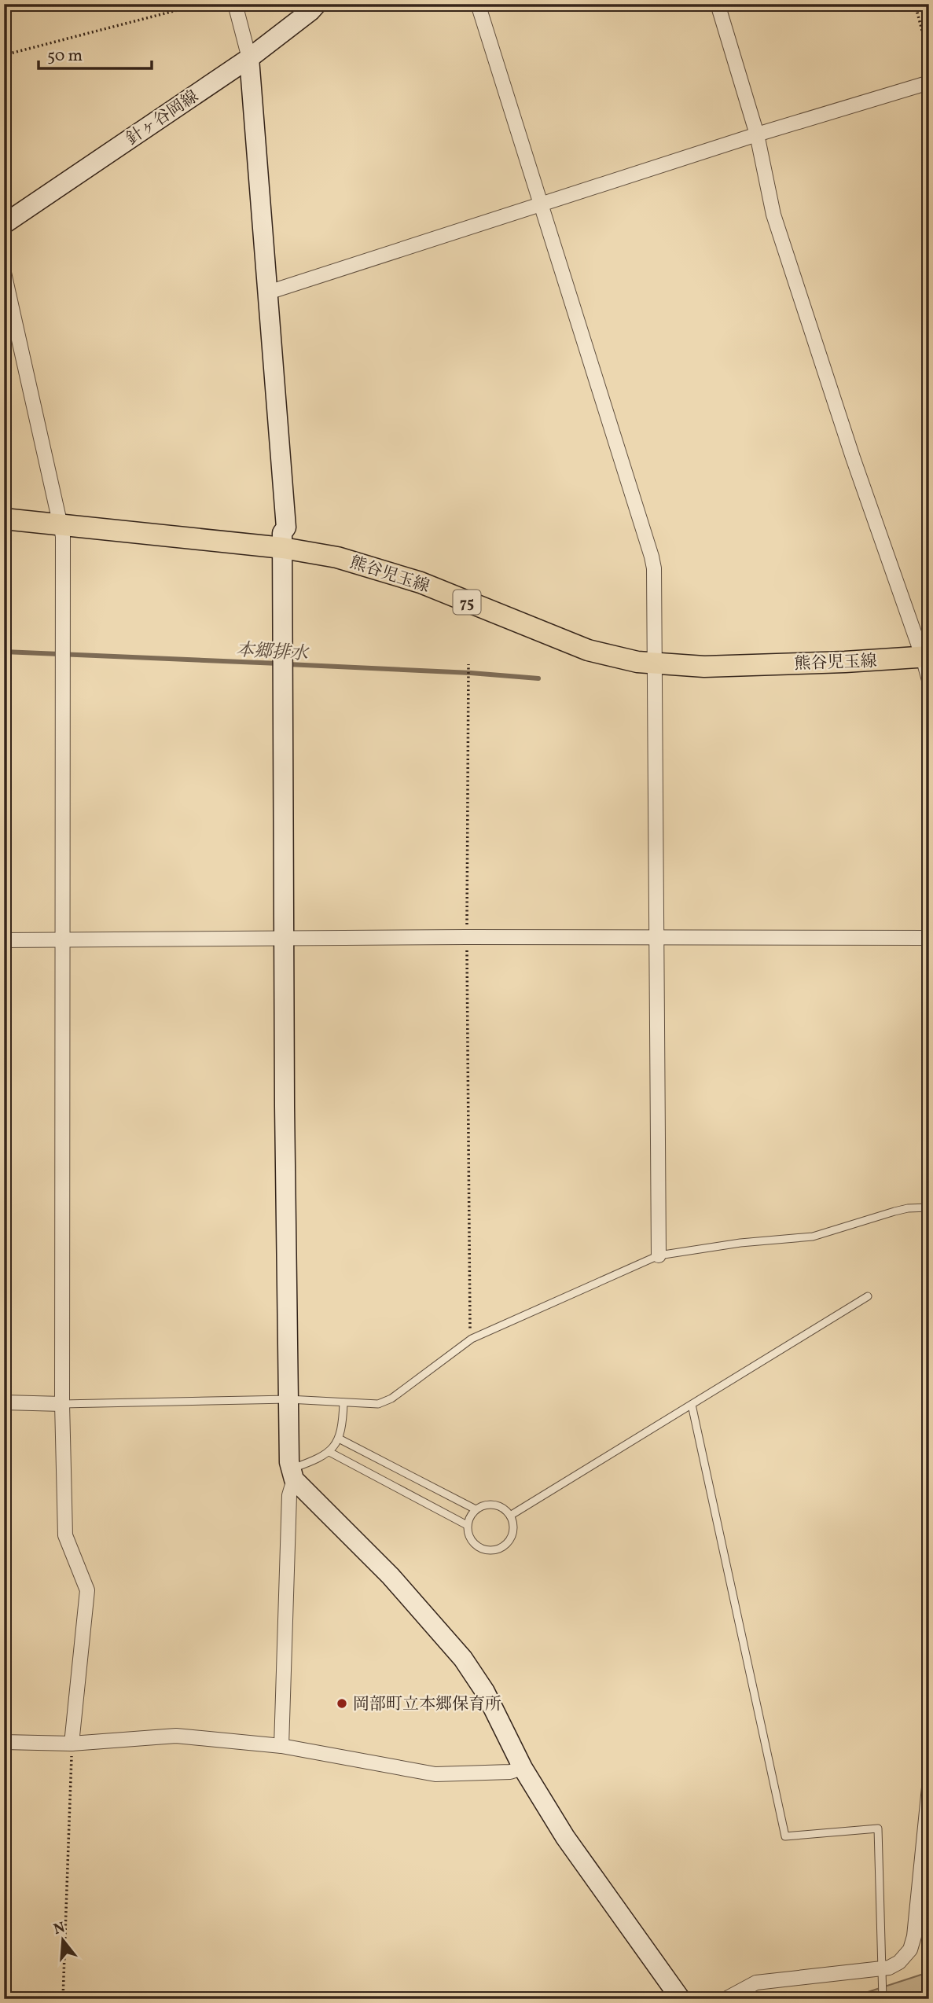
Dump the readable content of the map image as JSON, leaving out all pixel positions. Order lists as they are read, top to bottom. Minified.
{"streets":{"main road":["熊谷児玉線","75"],"street":["針ヶ谷岡線"]},"water":["本郷排水"],"places":["岡部町立本郷保育所"],"scale_bar":"50 m","north":"top"}
